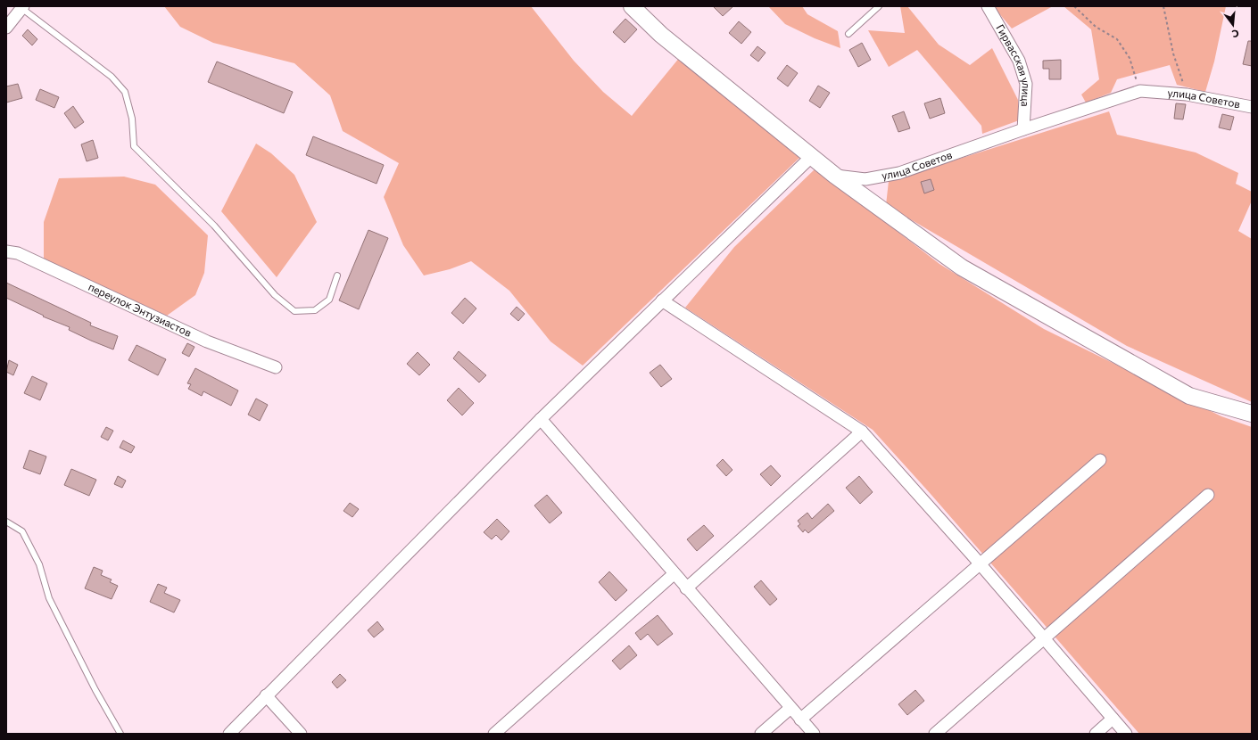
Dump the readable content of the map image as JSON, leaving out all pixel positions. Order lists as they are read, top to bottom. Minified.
{"streets":{"street":["Гирвасская улица","улица Советов","переулок Энтузиастов"]},"crossings":[["Гирвасская улица","улица Советов"]],"north":"bottom"}
